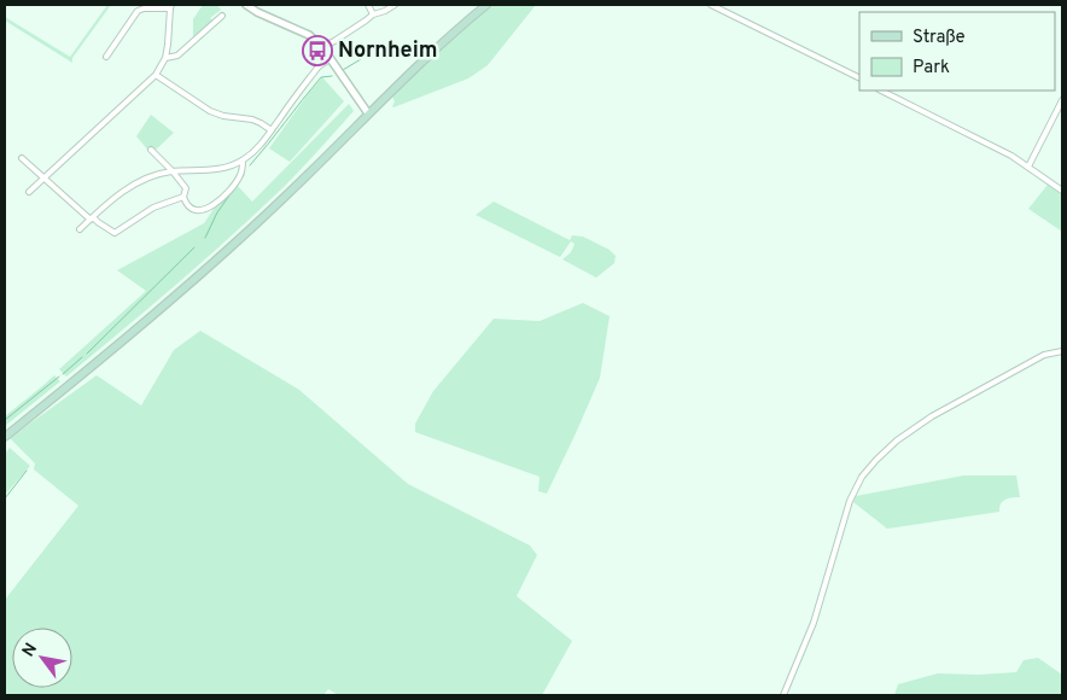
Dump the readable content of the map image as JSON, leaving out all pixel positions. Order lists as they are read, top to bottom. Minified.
{"places":{"bus stop":["Nornheim"]},"legend":["Straße","Park"],"north":"top left"}
